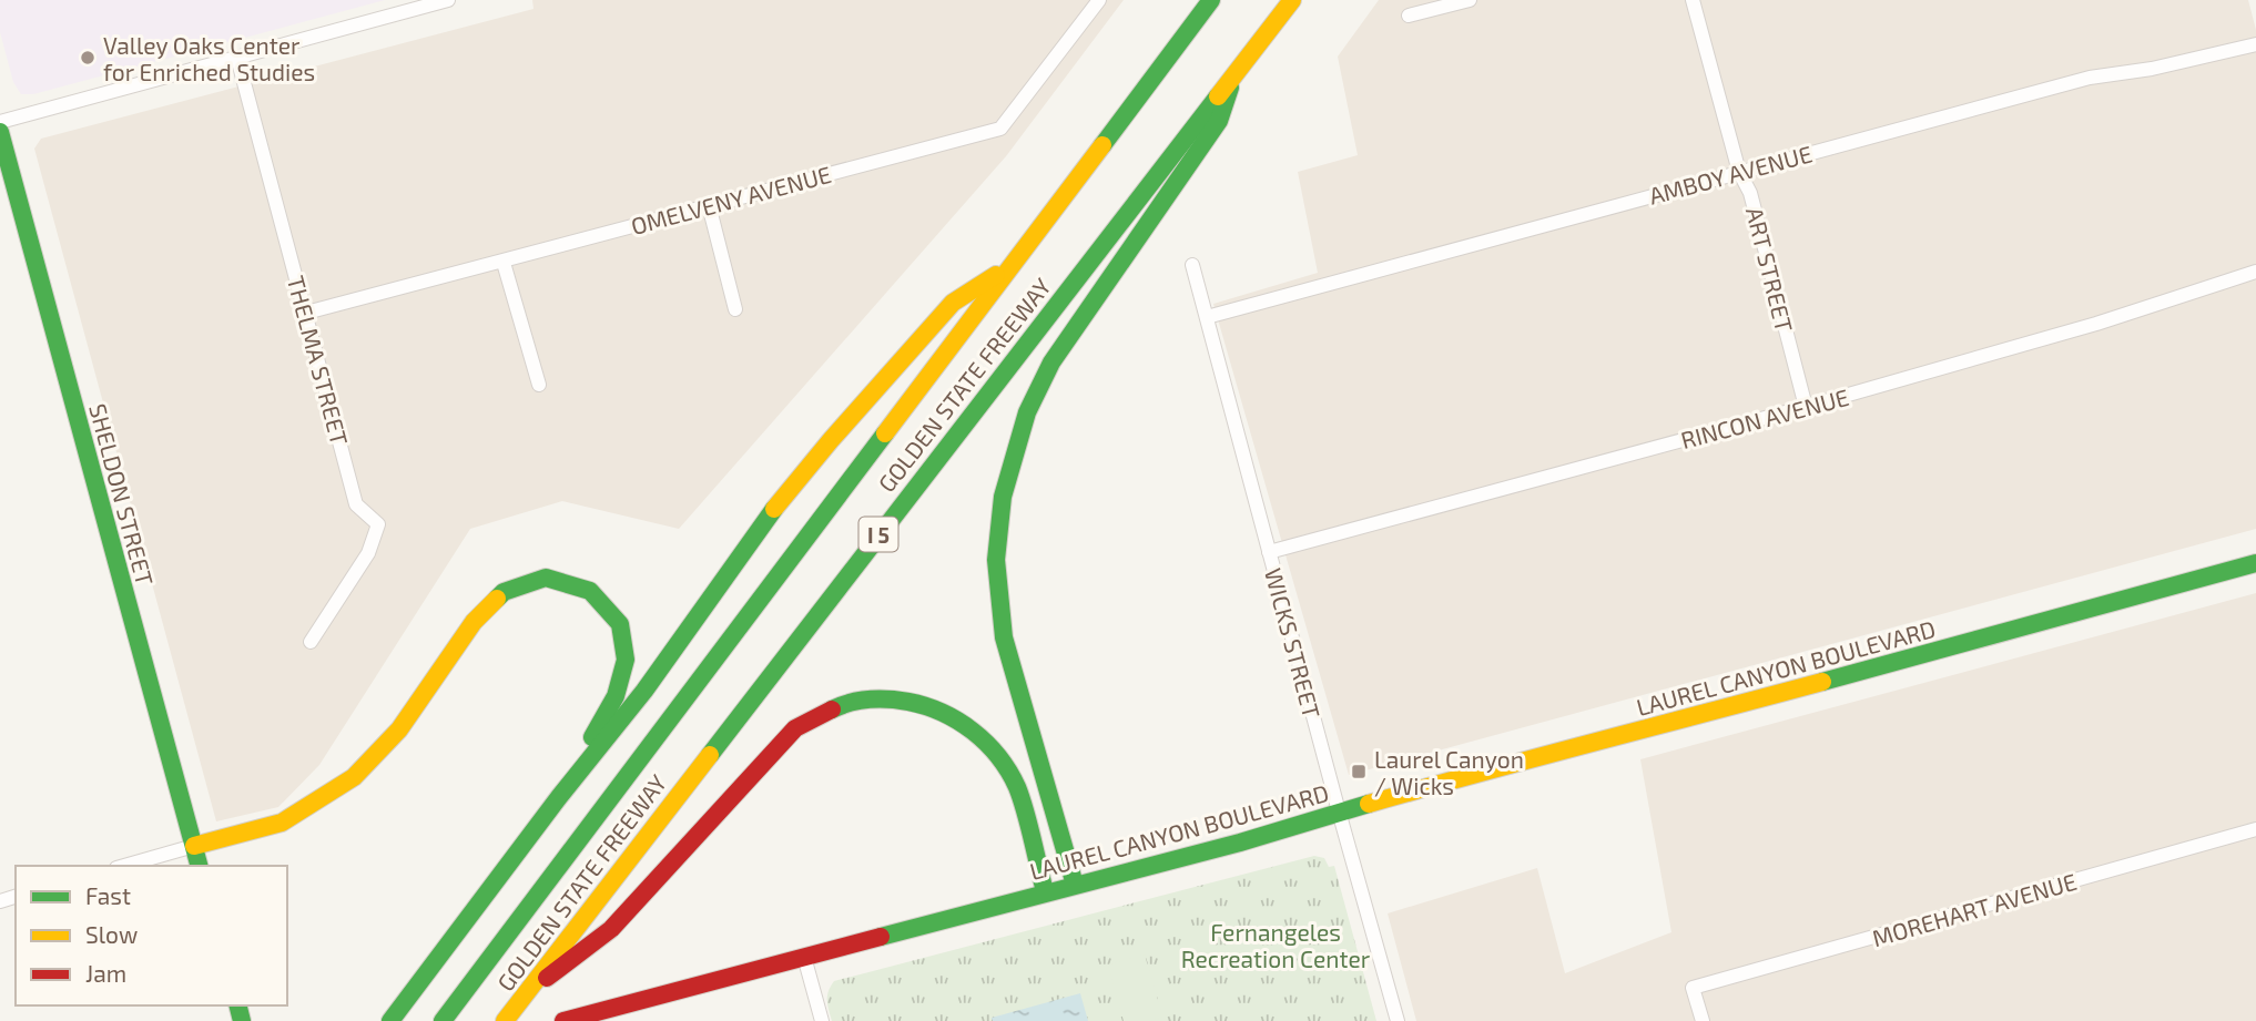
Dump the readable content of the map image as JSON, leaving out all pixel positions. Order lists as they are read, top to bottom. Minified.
{"streets":{"main road":["GOLDEN STATE FREEWAY","SHELDON STREET","I 5","LAUREL CANYON BOULEVARD"],"street":["AMBOY AVENUE","OMELVENY AVENUE","ART STREET","THELMA STREET","RINCON AVENUE","WICKS STREET","MOREHART AVENUE"]},"crossings":[["AMBOY AVENUE","ART STREET"],["AMBOY AVENUE","WICKS STREET"],["OMELVENY AVENUE","THELMA STREET"],["ART STREET","RINCON AVENUE"],["RINCON AVENUE","WICKS STREET"],["WICKS STREET","LAUREL CANYON BOULEVARD"]],"parks":["Fernangeles Recreation Center"],"places":{"other":["Valley Oaks Center for Enriched Studies"],"transit":["Laurel Canyon / Wicks"]},"legend":["Fast","Slow","Jam"]}
